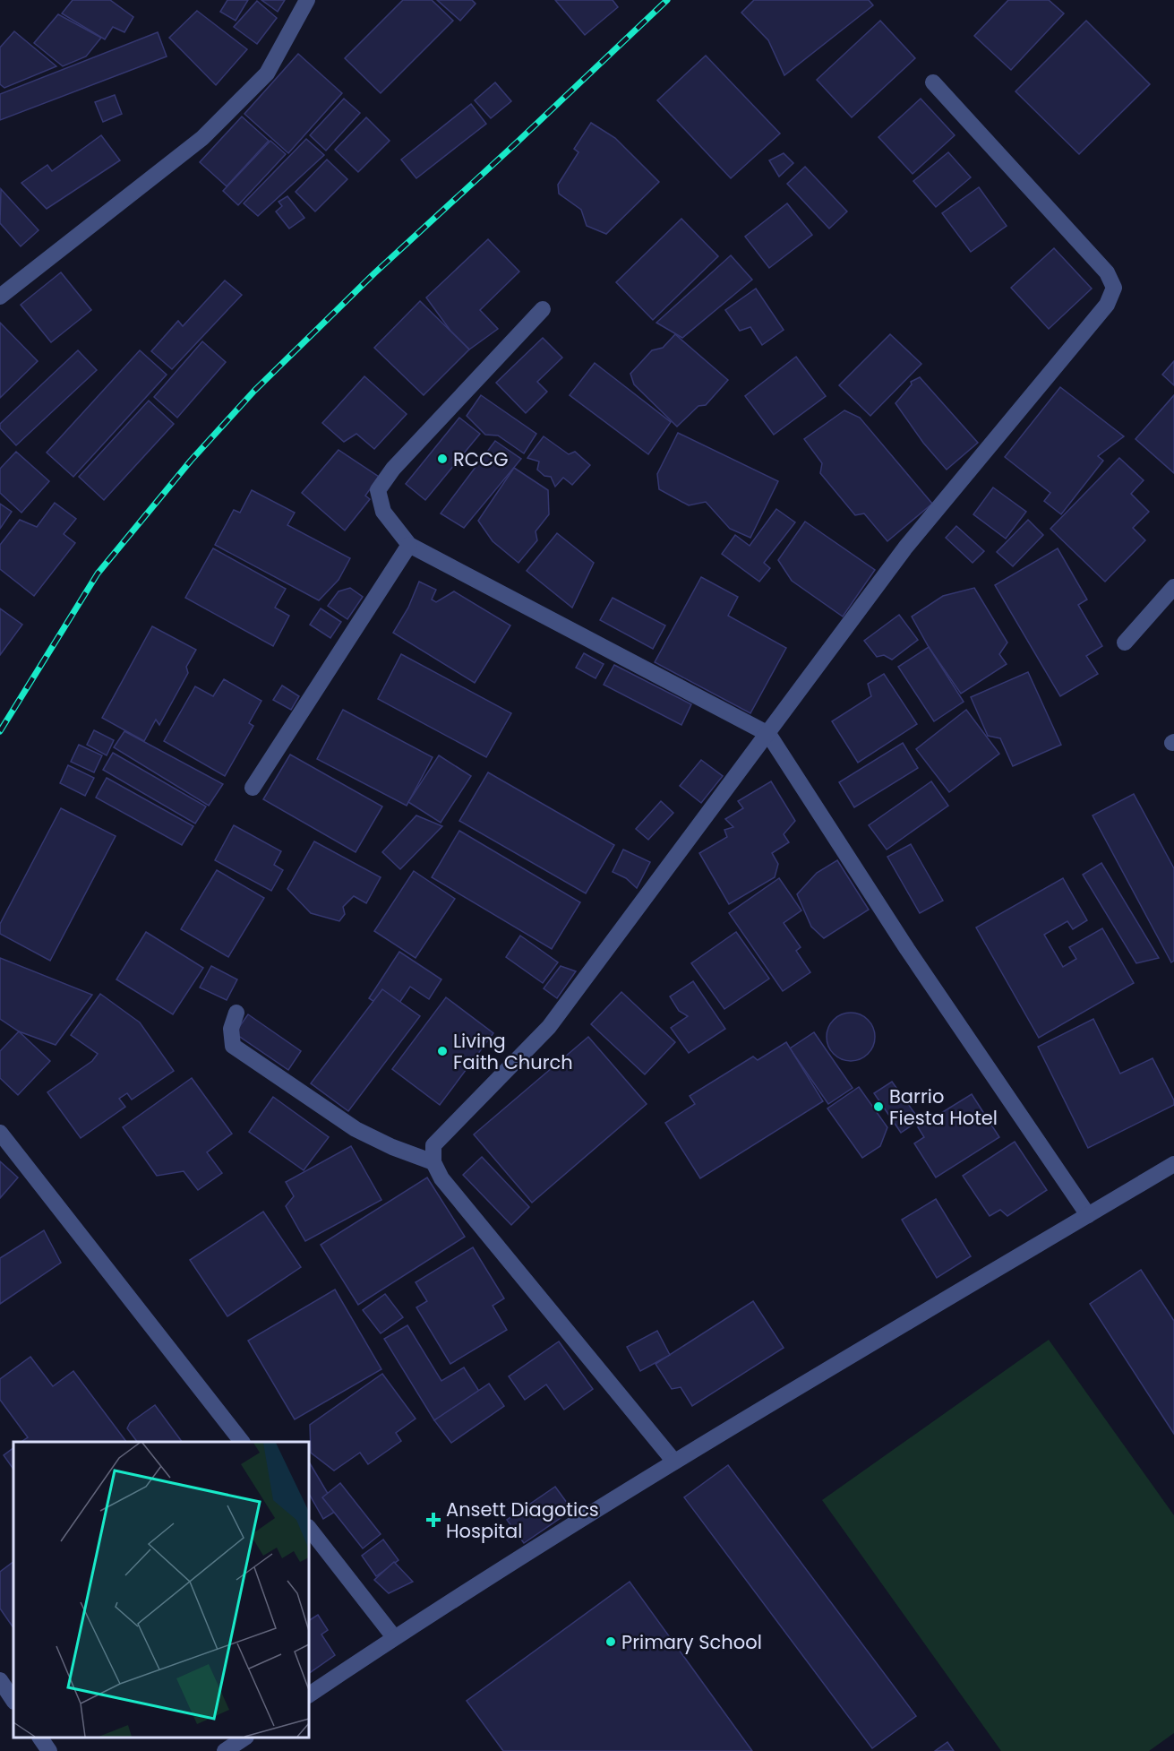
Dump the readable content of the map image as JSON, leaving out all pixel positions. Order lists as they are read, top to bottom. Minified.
{"places":{"other":["RCCG","Living Faith Church","Barrio Fiesta Hotel","Primary School"],"health":["Ansett Diagotics Hospital"]}}
